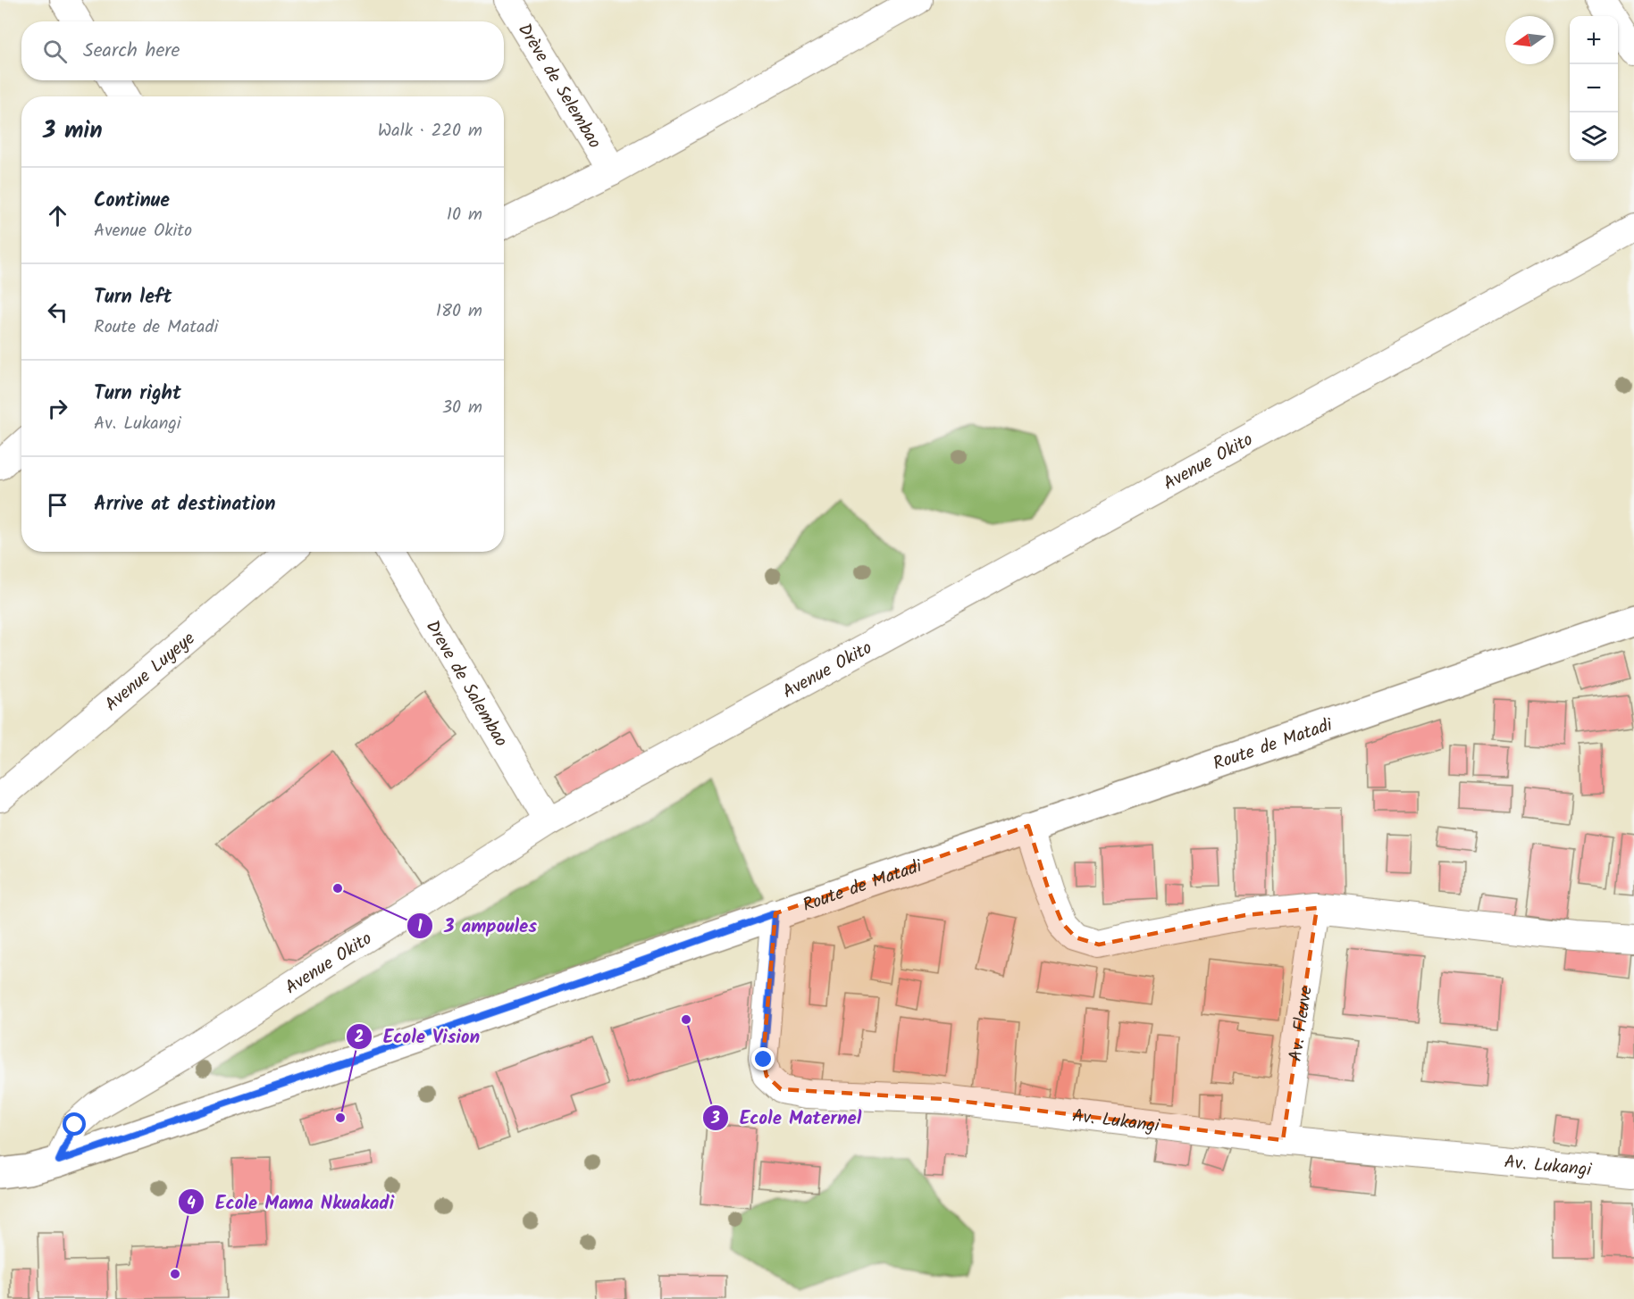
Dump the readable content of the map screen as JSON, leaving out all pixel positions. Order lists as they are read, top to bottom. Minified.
{"streets":{"main road":["Route de Matadi"],"street":["Drève de Selembao","Avenue Okito","Avenue Luyeye","Dreve de Salembao","Av. Fleuve","Av. Lukangi"]},"crossings":[["Avenue Okito","Dreve de Salembao"],["Avenue Okito","Route de Matadi"],["Route de Matadi","Av. Lukangi"],["Av. Fleuve","Av. Lukangi"]],"places":["3 ampoules","Ecole Maternel","Ecole Vision","Ecole Mama Nkuakadi"],"north":"left","page":{"map_buttons":["+","−"],"search":"Search here","heading":["3 min","Walk · 220 m"],"list":[["Continue","Avenue Okito","10 m"],["Turn left","Route de Matadi","180 m"],["Turn right","Av. Lukangi","30 m"],"Arrive at destination"]}}
